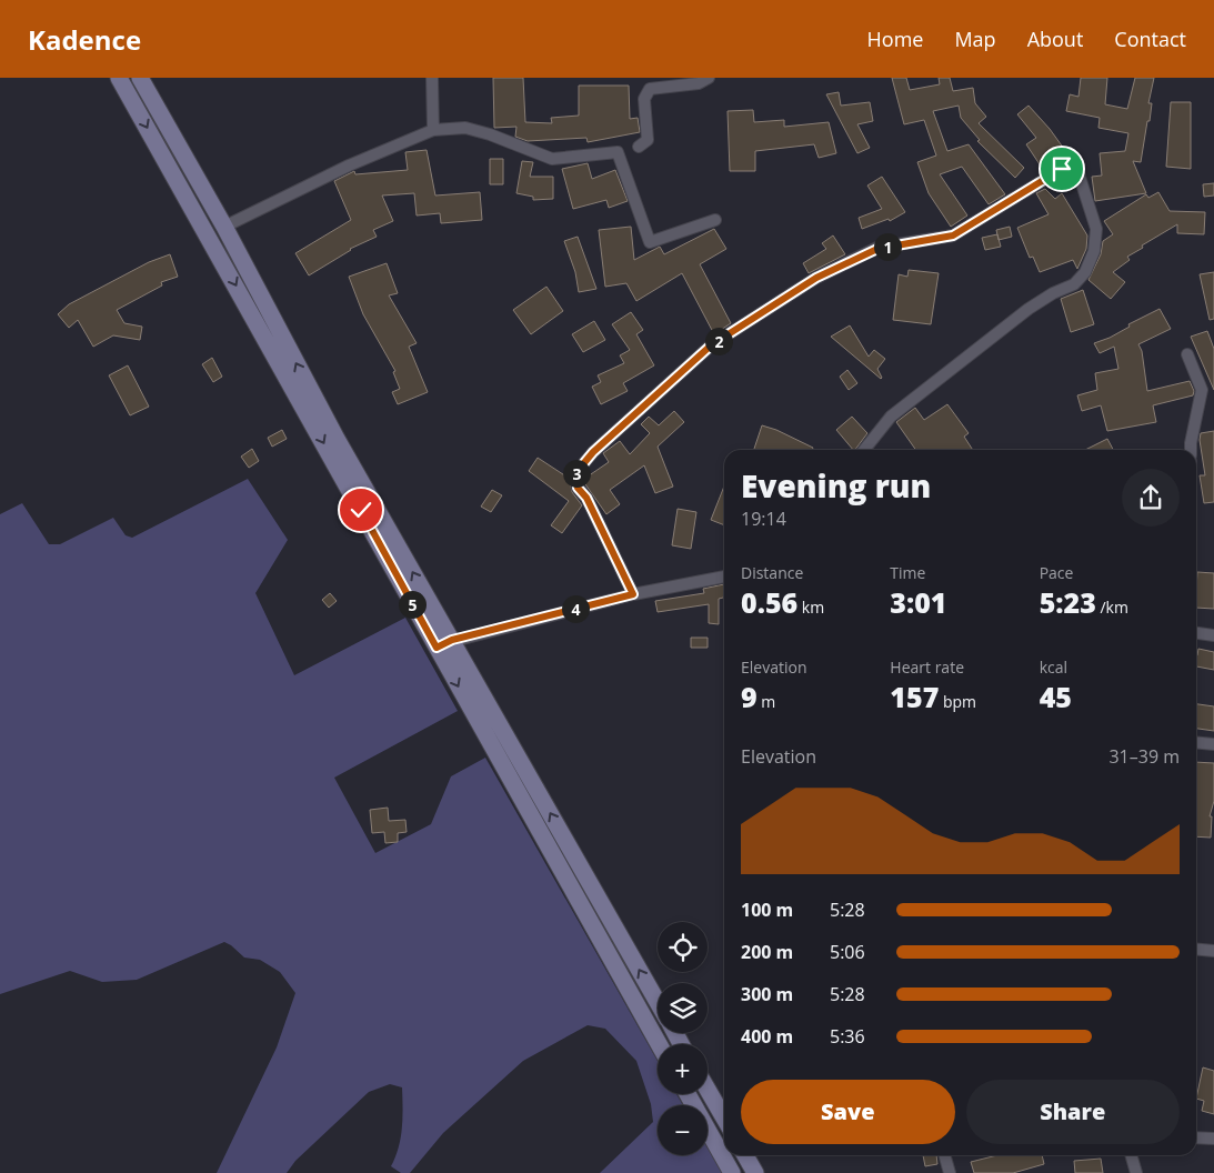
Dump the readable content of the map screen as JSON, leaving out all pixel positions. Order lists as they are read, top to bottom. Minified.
{"page":{"header":"Kadence","nav":["Home","Map","About","Contact"],"pins":["1","2","3","5","4"],"heading":["Evening run","19:14"],"stats":[["Distance","0.56 km"],["Time","3:01"],["Pace","5:23 /km"],["Elevation","9 m"],["Heart rate","157 bpm"],["kcal","45"]],"chart":["Elevation","31–39 m"],"list":[{"name":"100 m","note":"5:28"},{"name":"200 m","note":"5:06"},{"name":"300 m","note":"5:28"},{"name":"400 m","note":"5:36"}],"map_buttons":["+","−"],"buttons":["Save","Share"]}}
